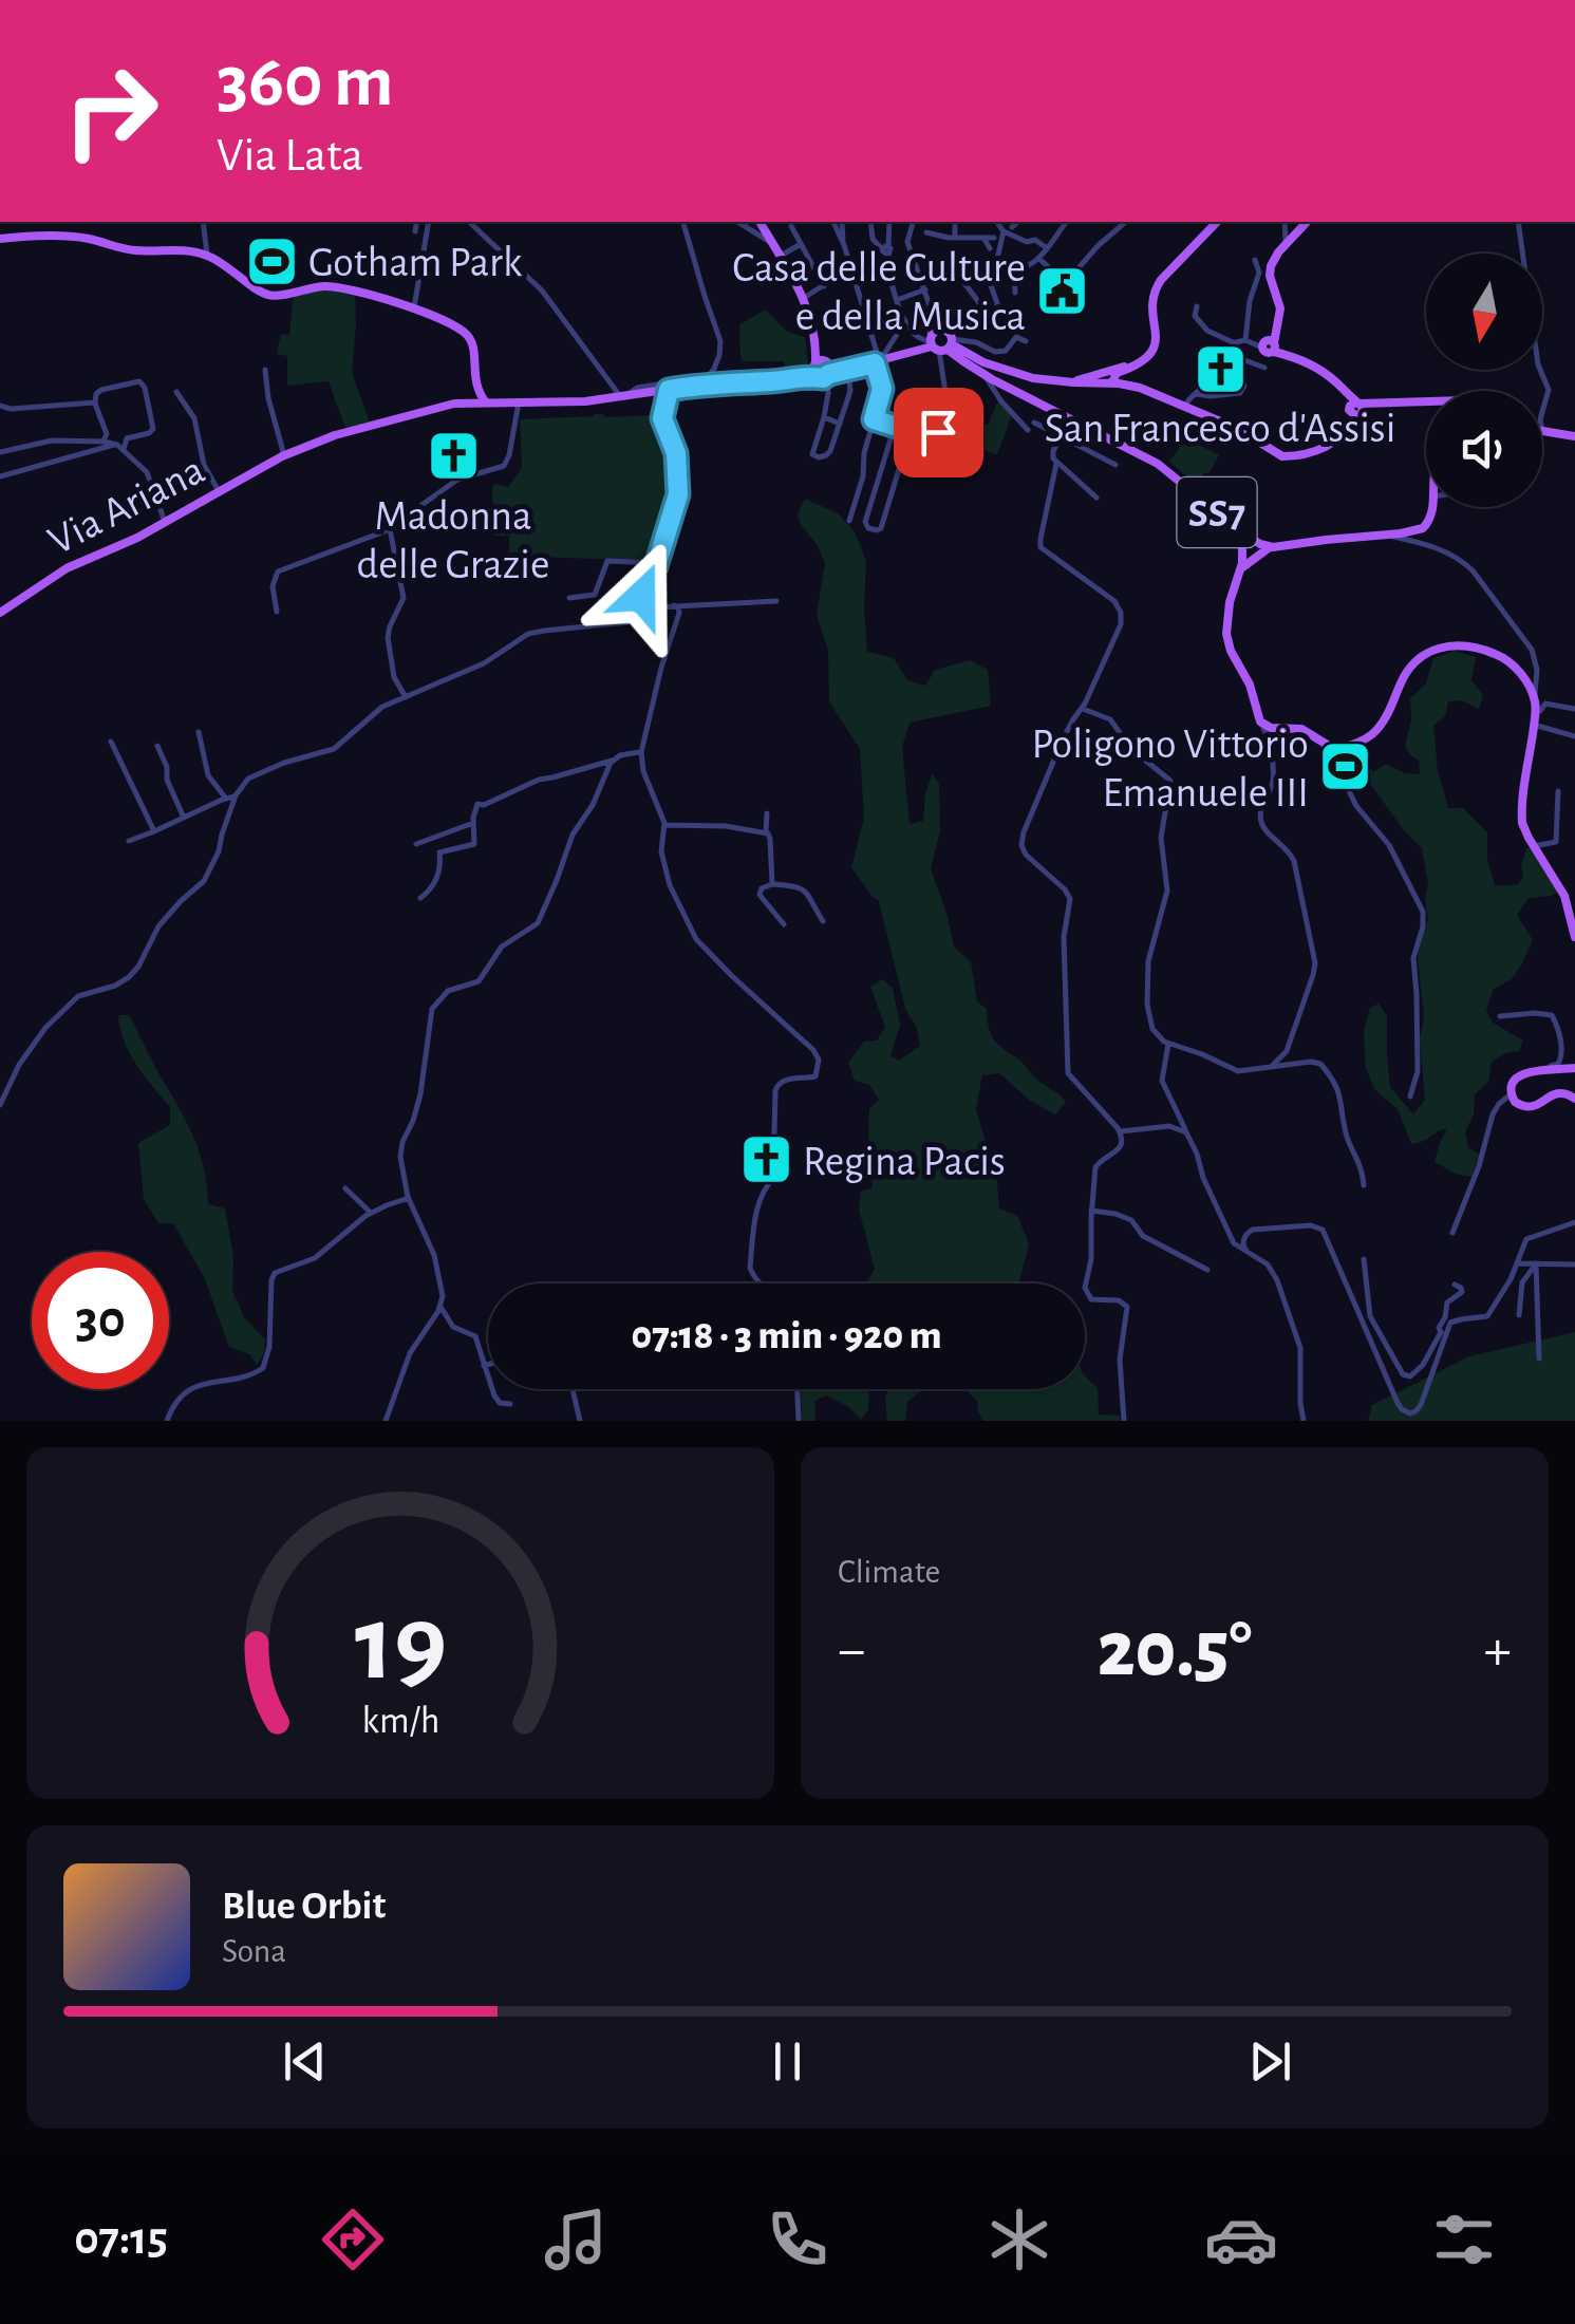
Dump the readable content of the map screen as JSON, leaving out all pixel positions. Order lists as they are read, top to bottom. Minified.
{"streets":{"main road":["Via Ariana","SS7"]},"places":{"sports":["Gotham Park","Poligono Vittorio Emanuele III"],"public building":["Casa delle Culture e della Musica"],"church":["San Francesco d'Assisi","Madonna delle Grazie","Regina Pacis"]},"north":"bottom","page":{"turn":["360 m","Via Lata"],"limit":"30","trip":"07:18 · 3 min · 920 m","tile":"Climate","heat":["−","20.5°","+"],"song":["Blue Orbit","Sona"],"tabs":"07:15","gauge":["19","km/h"]}}
